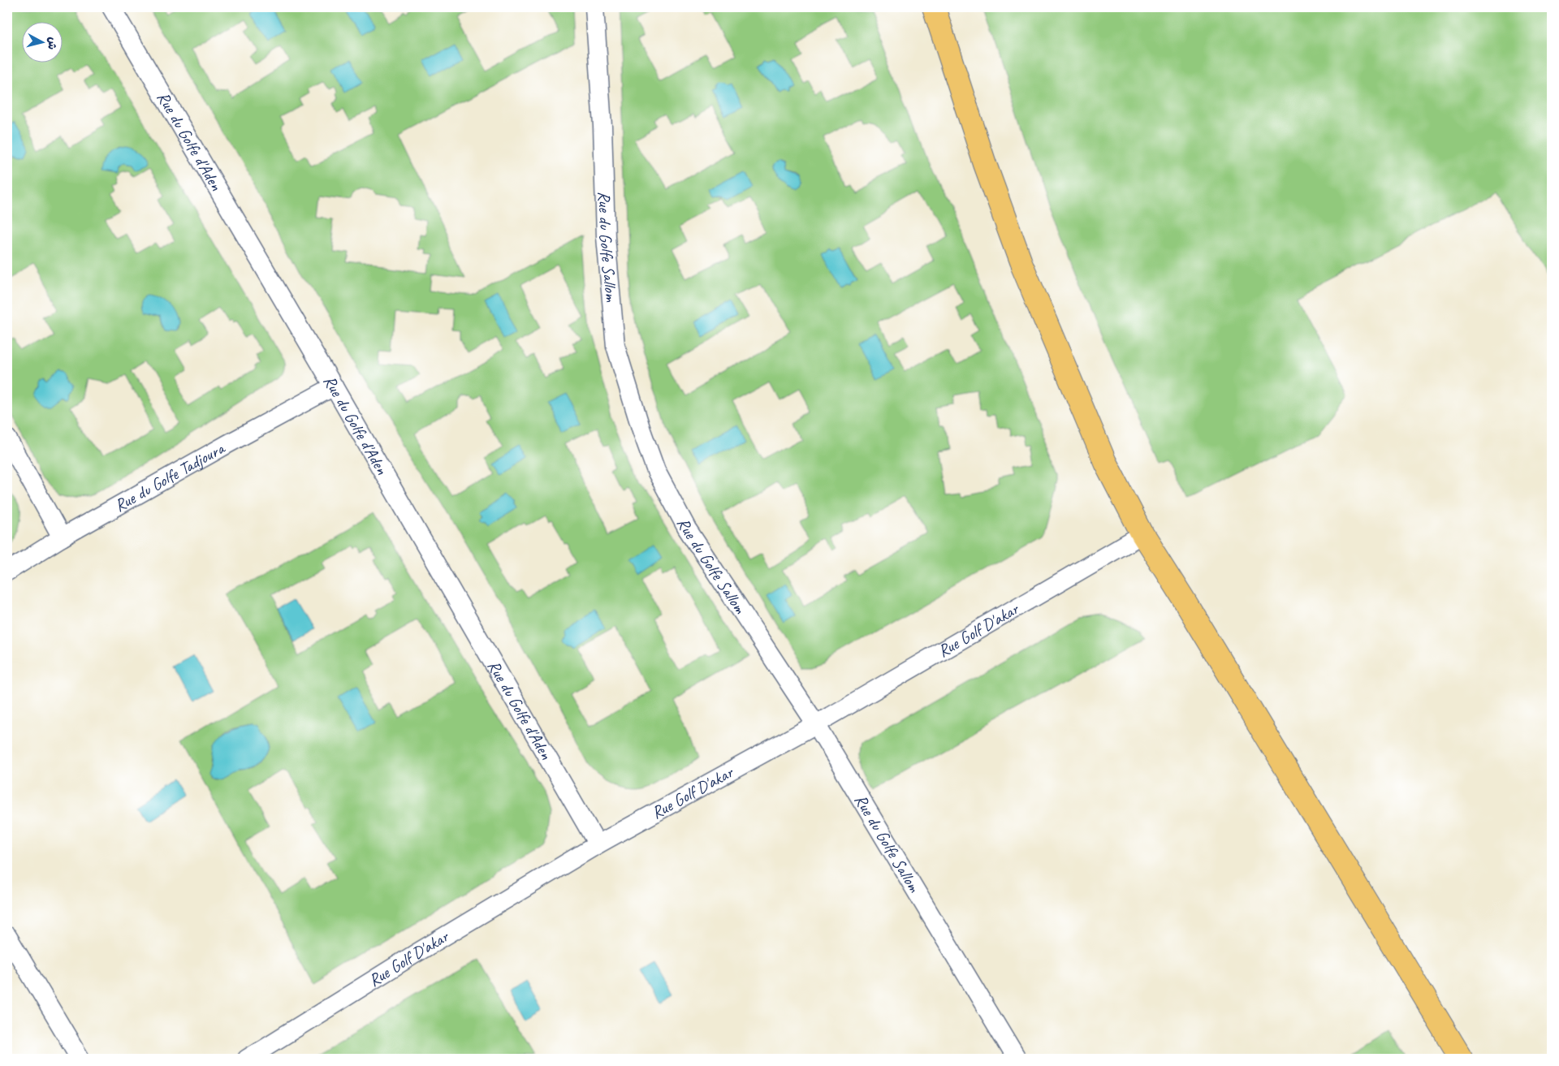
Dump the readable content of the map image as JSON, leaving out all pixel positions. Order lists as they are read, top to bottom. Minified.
{"streets":{"street":["Rue du Golfe d'Aden","Rue du Golfe Sallom","Rue du Golfe Tadjoura","Rue Golf D'akar"]},"crossings":[["Rue du Golfe d'Aden","Rue du Golfe Tadjoura"],["Rue du Golfe d'Aden","Rue Golf D'akar"],["Rue du Golfe Sallom","Rue Golf D'akar"]],"north":"right"}
